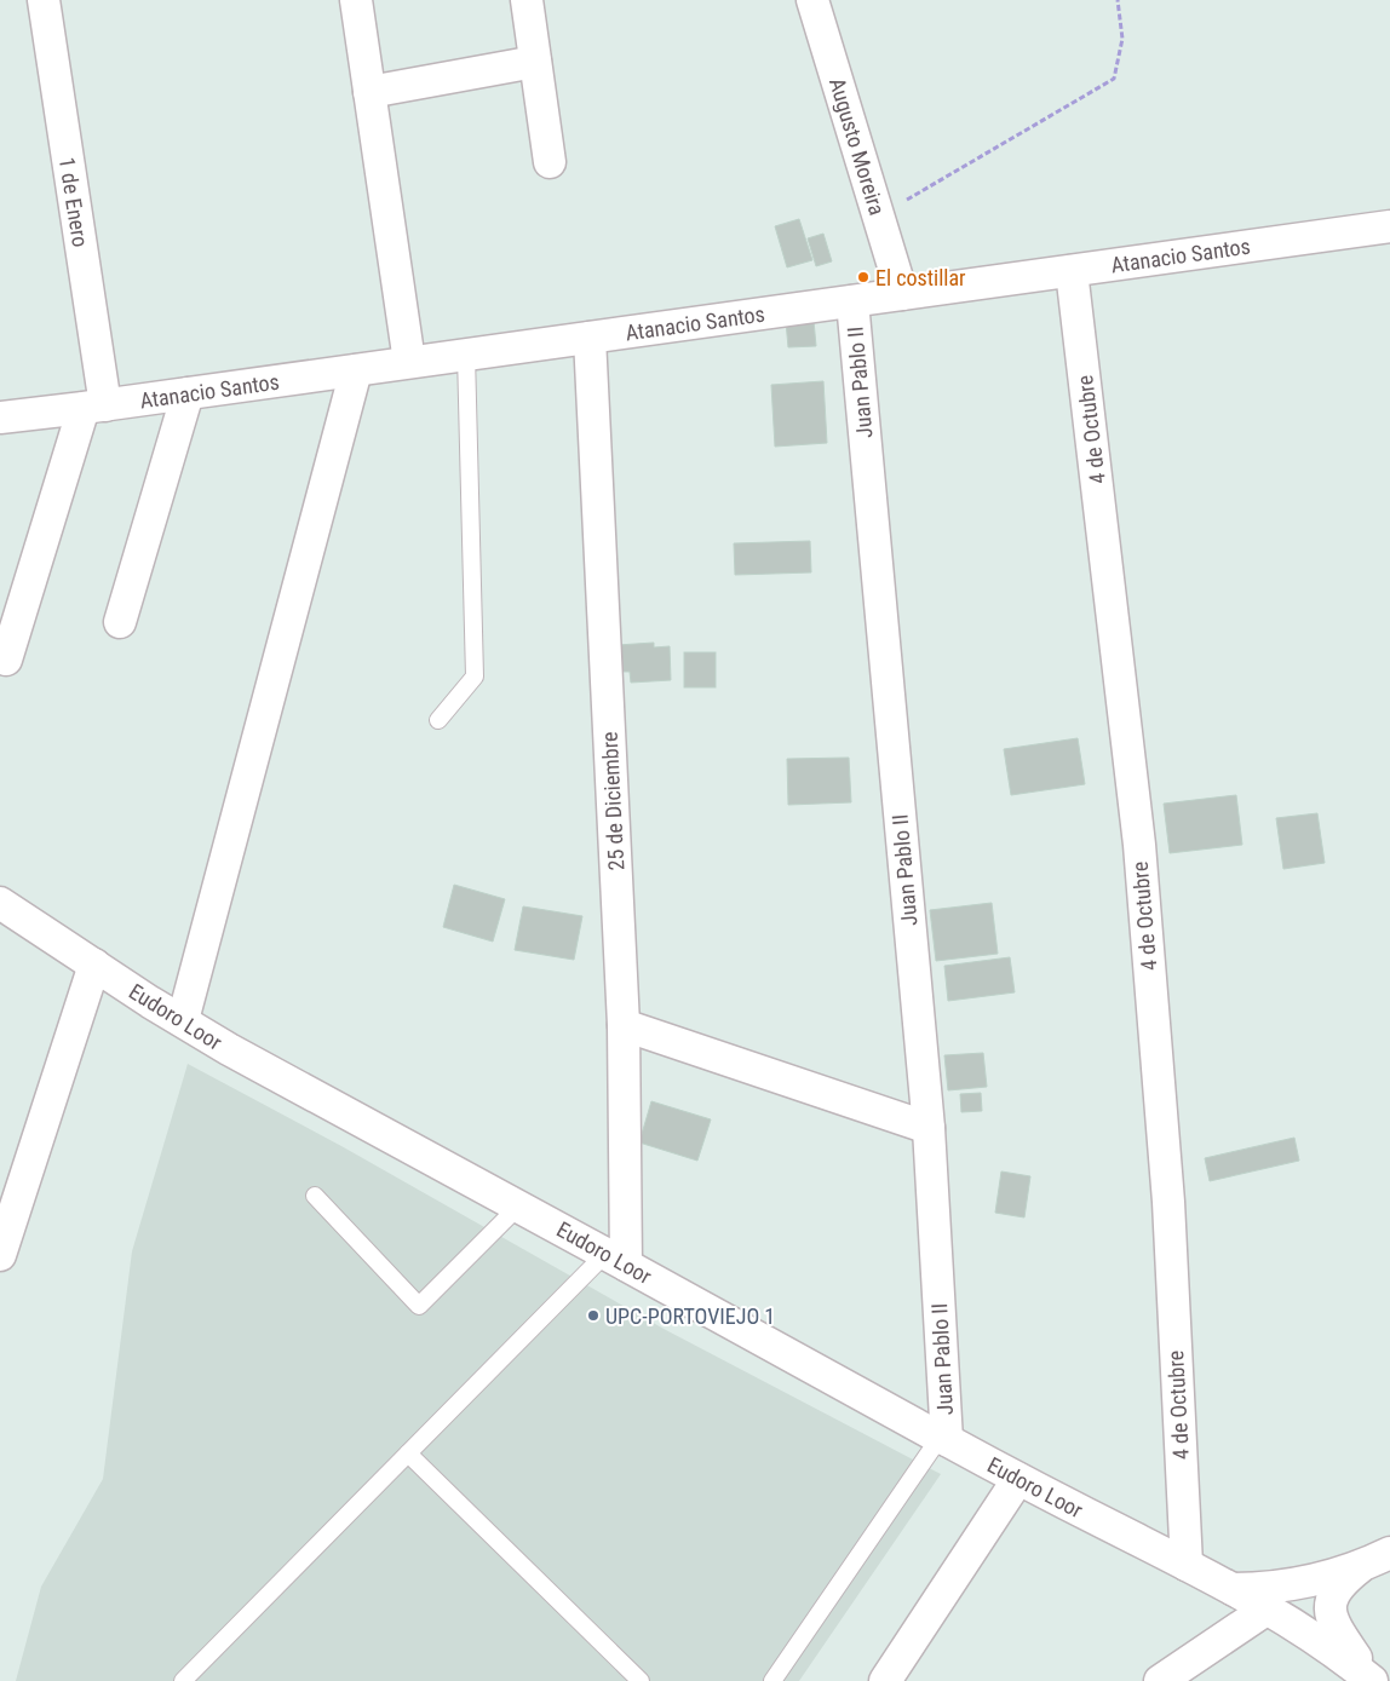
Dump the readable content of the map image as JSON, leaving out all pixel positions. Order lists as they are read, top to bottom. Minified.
{"streets":{"street":["Augusto Moreira","1 de Enero","Atanacio Santos","Juan Pablo II","4 de Octubre","25 de Diciembre","Eudoro Loor"]},"crossings":[["Augusto Moreira","Atanacio Santos"],["1 de Enero","Atanacio Santos"],["Atanacio Santos","Juan Pablo II"],["Atanacio Santos","4 de Octubre"],["Atanacio Santos","25 de Diciembre"],["Juan Pablo II","Eudoro Loor"],["4 de Octubre","Eudoro Loor"],["25 de Diciembre","Eudoro Loor"]],"places":["El costillar","UPC-PORTOVIEJO 1"]}
